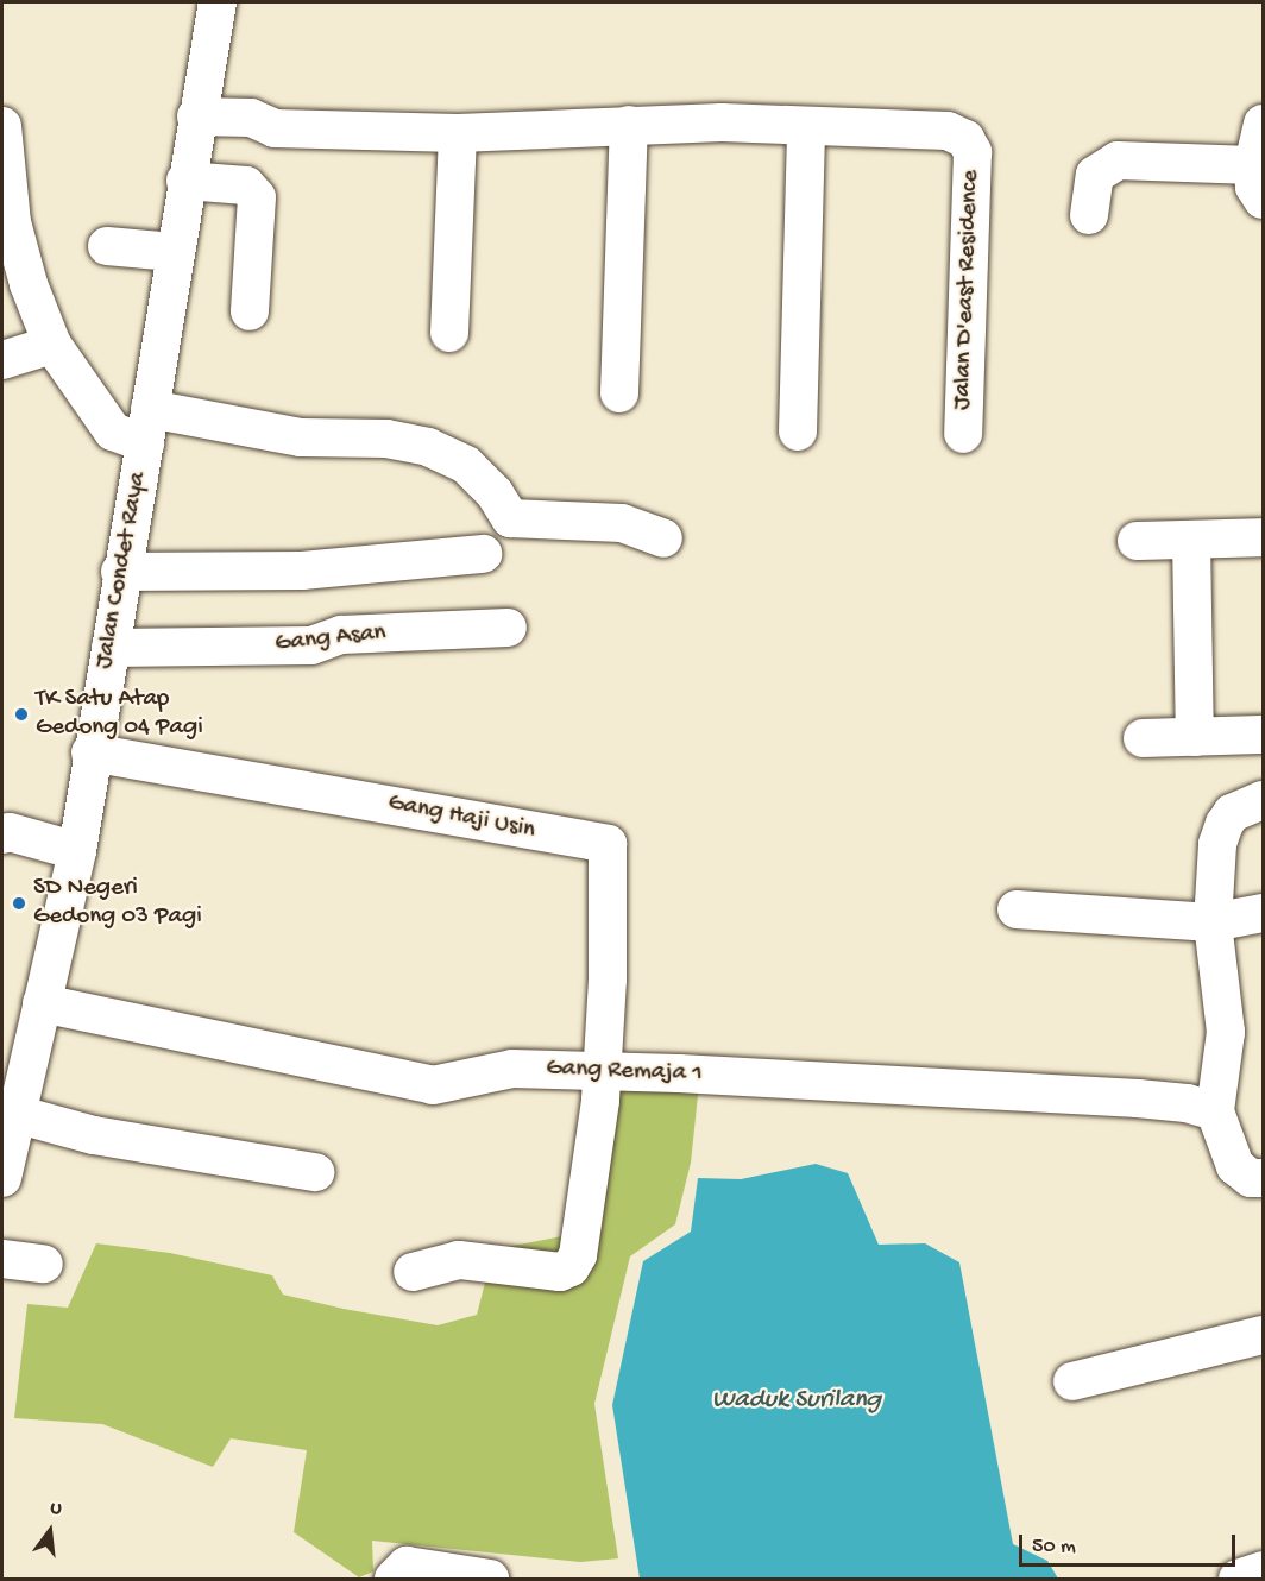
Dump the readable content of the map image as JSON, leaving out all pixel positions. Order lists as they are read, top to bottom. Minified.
{"streets":{"street":["Jalan D'east Residence","Jalan Condet Raya","Gang Asan","Gang Haji Usin","Gang Remaja 1"]},"crossings":[["Jalan D'east Residence","Jalan Condet Raya"],["Jalan Condet Raya","Gang Asan"],["Jalan Condet Raya","Gang Haji Usin"],["Jalan Condet Raya","Gang Remaja 1"],["Gang Haji Usin","Gang Remaja 1"]],"water":["Waduk Surilang"],"places":["TK Satu Atap Gedong 04 Pagi","SD Negeri Gedong 03 Pagi"],"scale_bar":"50 m","north":"top"}
